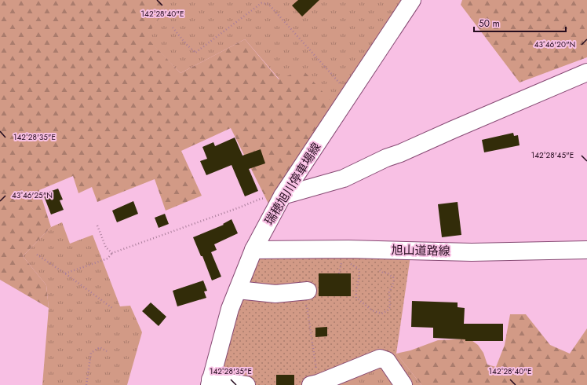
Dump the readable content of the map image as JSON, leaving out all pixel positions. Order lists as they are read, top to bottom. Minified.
{"streets":{"street":["瑞穂旭川停車場線","旭山道路線"]},"crossings":[["瑞穂旭川停車場線","旭山道路線"]],"scale_bar":"50 m","coordinates":["142°28'40\"E","43°46'20\"N","142°28'35\"E","142°28'45\"E","43°46'25\"N"]}
